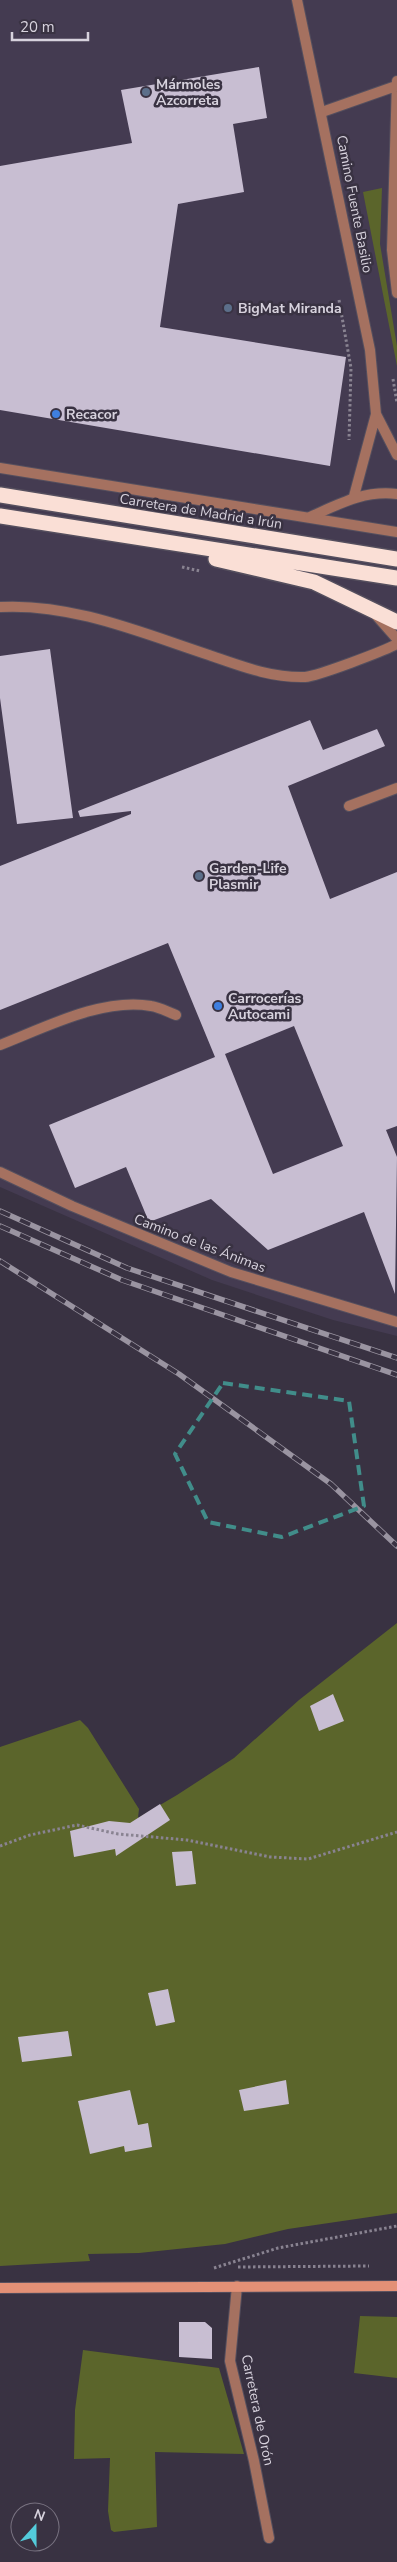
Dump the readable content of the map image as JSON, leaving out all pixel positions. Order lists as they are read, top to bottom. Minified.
{"streets":{"highway":["Carretera de Madrid a Irún"],"street":["Camino Fuente Basilio","Camino de las Ánimas","Carretera de Orón"]},"places":["Mármoles Azcorreta","BigMat Miranda","Recacor","Garden-Life Plasmir","Carrocerías Autocami"],"scale_bar":"20 m","north":"top"}
